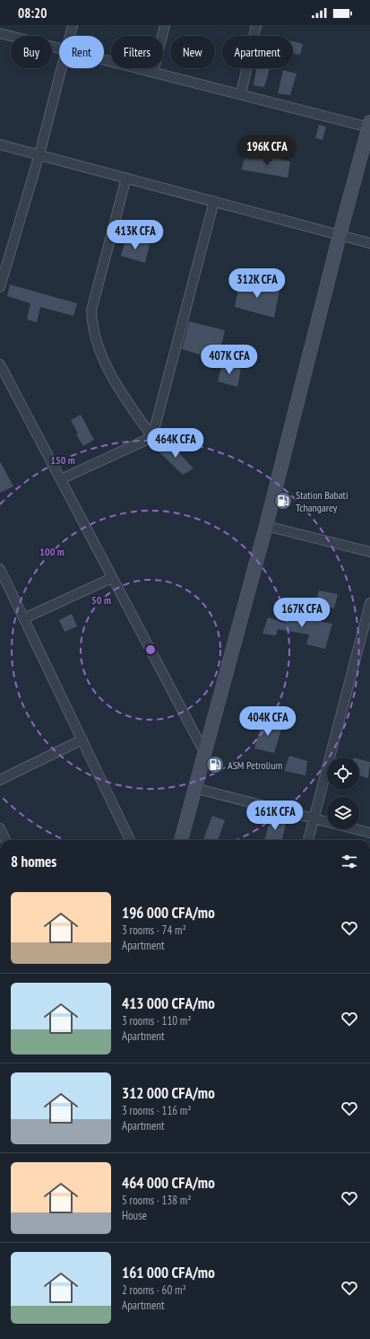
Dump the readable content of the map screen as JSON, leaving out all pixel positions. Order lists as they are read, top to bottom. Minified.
{"places":{"fuel station":["Station Babati Tchangarey","ASM Petrolium"]},"page":{"status":"08:20","chip":["Buy","Rent","Filters","New","Apartment"],"price":["196K CFA","413K CFA","312K CFA","407K CFA","464K CFA","167K CFA","404K CFA","161K CFA"],"heading":"8 homes","list":[{"name":"196 000 CFA/mo","note":"3 rooms · 74 m² · Apartment"},{"name":"413 000 CFA/mo","note":"3 rooms · 110 m² · Apartment"},{"name":"312 000 CFA/mo","note":"3 rooms · 116 m² · Apartment"},{"name":"464 000 CFA/mo","note":"5 rooms · 138 m² · House"},{"name":"161 000 CFA/mo","note":"2 rooms · 60 m² · Apartment"}]},"rings":["150 m","100 m","50 m"]}
